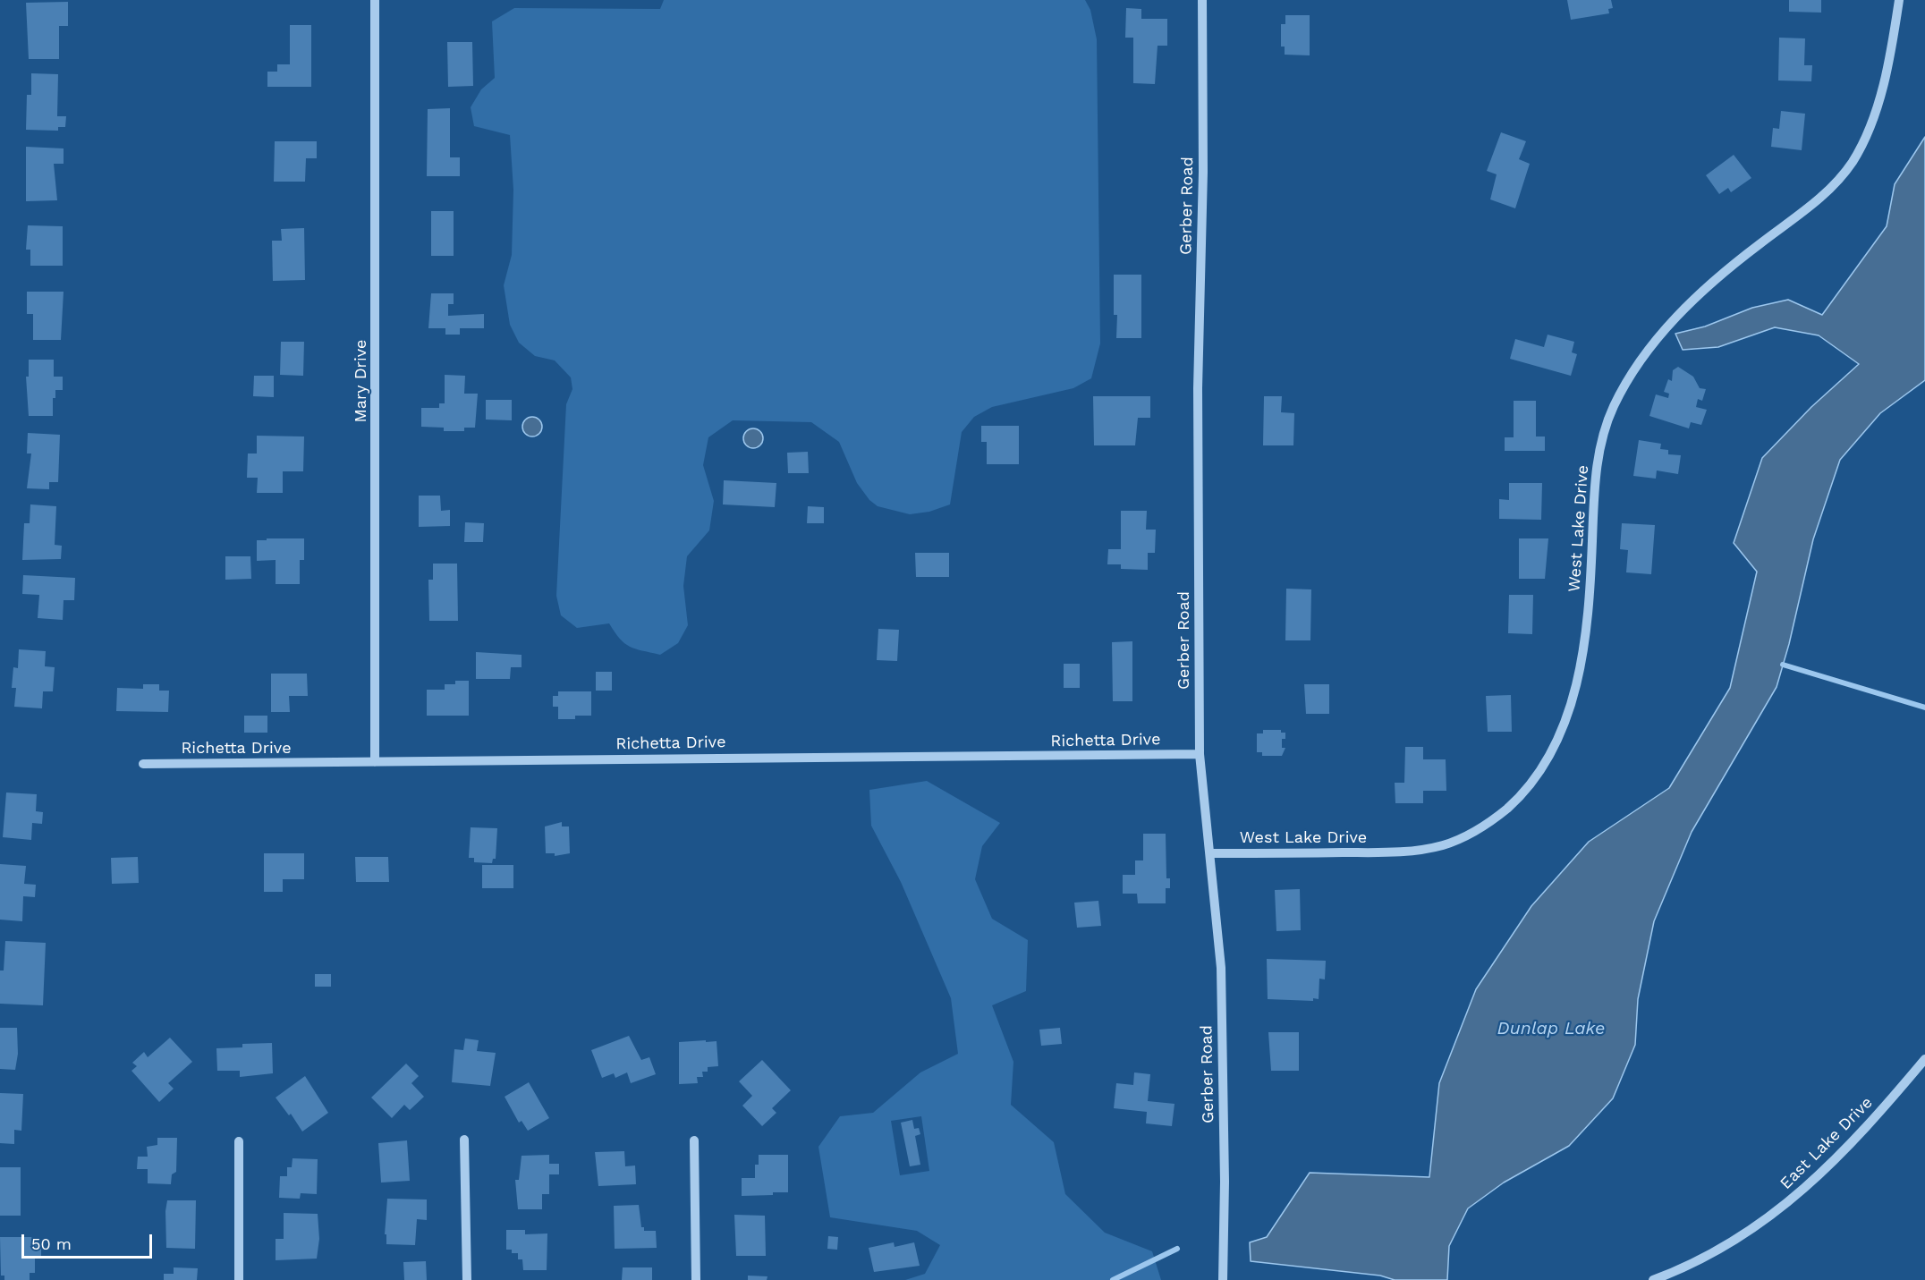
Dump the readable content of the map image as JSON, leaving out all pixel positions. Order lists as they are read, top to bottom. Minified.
{"streets":{"street":["Gerber Road","Mary Drive","West Lake Drive","Richetta Drive","East Lake Drive"]},"crossings":[["Gerber Road","West Lake Drive"],["Gerber Road","Richetta Drive"],["Mary Drive","Richetta Drive"]],"water":["Dunlap Lake"],"scale_bar":"50 m"}
